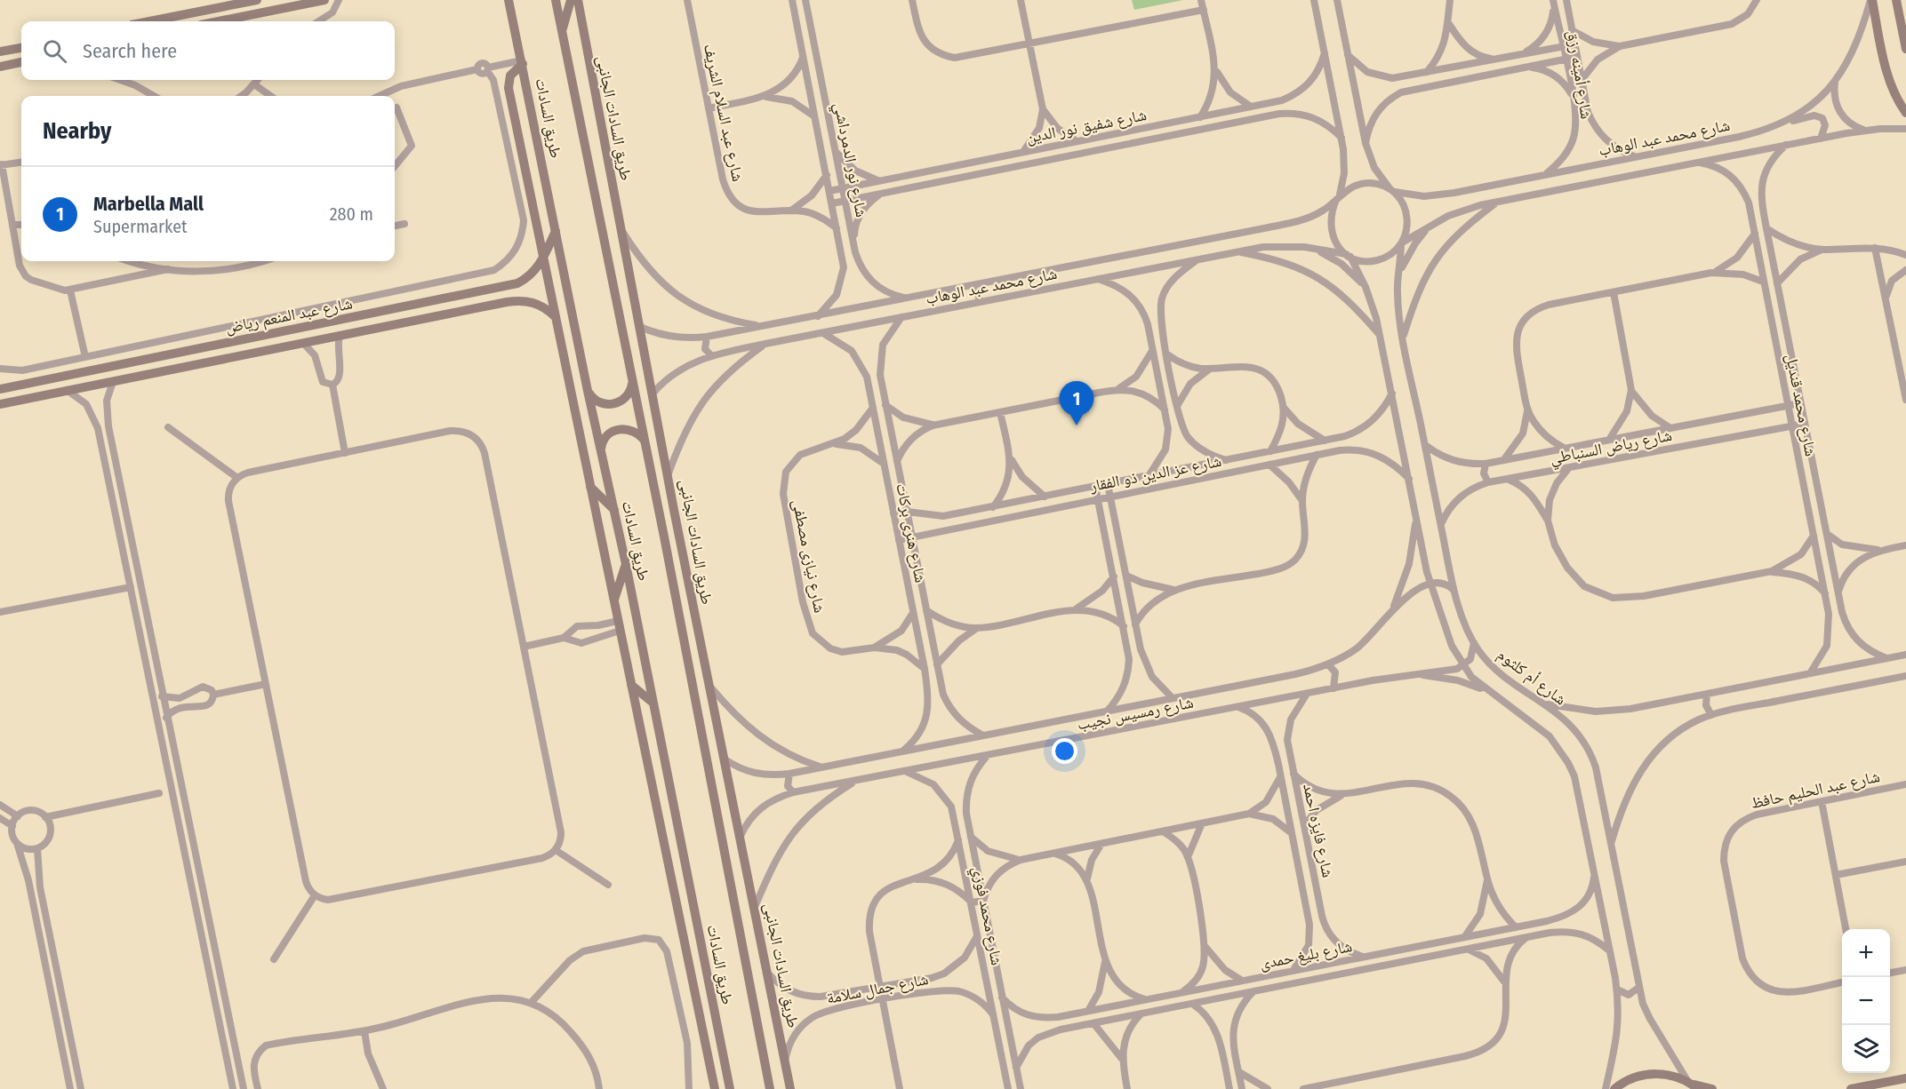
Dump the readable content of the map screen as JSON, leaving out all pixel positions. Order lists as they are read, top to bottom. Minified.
{"streets":{"street":["شارع أمينه رزق","شارع عبد السلام الشريف","طريق السادات","طريق السادات الجانبى","شارع شفيق نور الدين","شارع محمد عبد الوهاب","شارع نور الدمرداشي","شارع عبد المنعم رياض","شارع محمد قنديل","شارع رياض السنباطي","شارع عز الدين ذو الفقار","شارع هنرى بركات","شارع نيازى مصطفى","شارع أم كلثوم","شارع رمسيس نجيب","شارع عبد الحليم حافظ","شارع فايزه احمد","شارع محمد فوزي","شارع بليغ حمدى","شارع جمال سلامة"]},"crossings":[["شارع أمينه رزق","شارع محمد عبد الوهاب"],["شارع عبد السلام الشريف","شارع نور الدمرداشي"],["طريق السادات","شارع عبد المنعم رياض"],["طريق السادات الجانبى","شارع محمد عبد الوهاب"],["طريق السادات الجانبى","شارع رمسيس نجيب"],["طريق السادات الجانبى","شارع جمال سلامة"],["شارع شفيق نور الدين","شارع نور الدمرداشي"],["شارع محمد عبد الوهاب","شارع نور الدمرداشي"],["شارع محمد عبد الوهاب","شارع محمد قنديل"],["شارع محمد عبد الوهاب","شارع هنرى بركات"],["شارع محمد عبد الوهاب","شارع أم كلثوم"],["شارع محمد قنديل","شارع رياض السنباطي"],["شارع رياض السنباطي","شارع أم كلثوم"],["شارع عز الدين ذو الفقار","شارع هنرى بركات"],["شارع هنرى بركات","شارع نيازى مصطفى"],["شارع هنرى بركات","شارع رمسيس نجيب"],["شارع رمسيس نجيب","شارع فايزه احمد"],["شارع رمسيس نجيب","شارع محمد فوزي"],["شارع فايزه احمد","شارع بليغ حمدى"],["شارع محمد فوزي","شارع بليغ حمدى"],["شارع محمد فوزي","شارع جمال سلامة"]],"page":{"search":"Search here","heading":"Nearby","list":[{"mark":"1","name":"Marbella Mall","note":"Supermarket","value":"280 m"}],"pins":"1","map_buttons":["+","−"]}}
